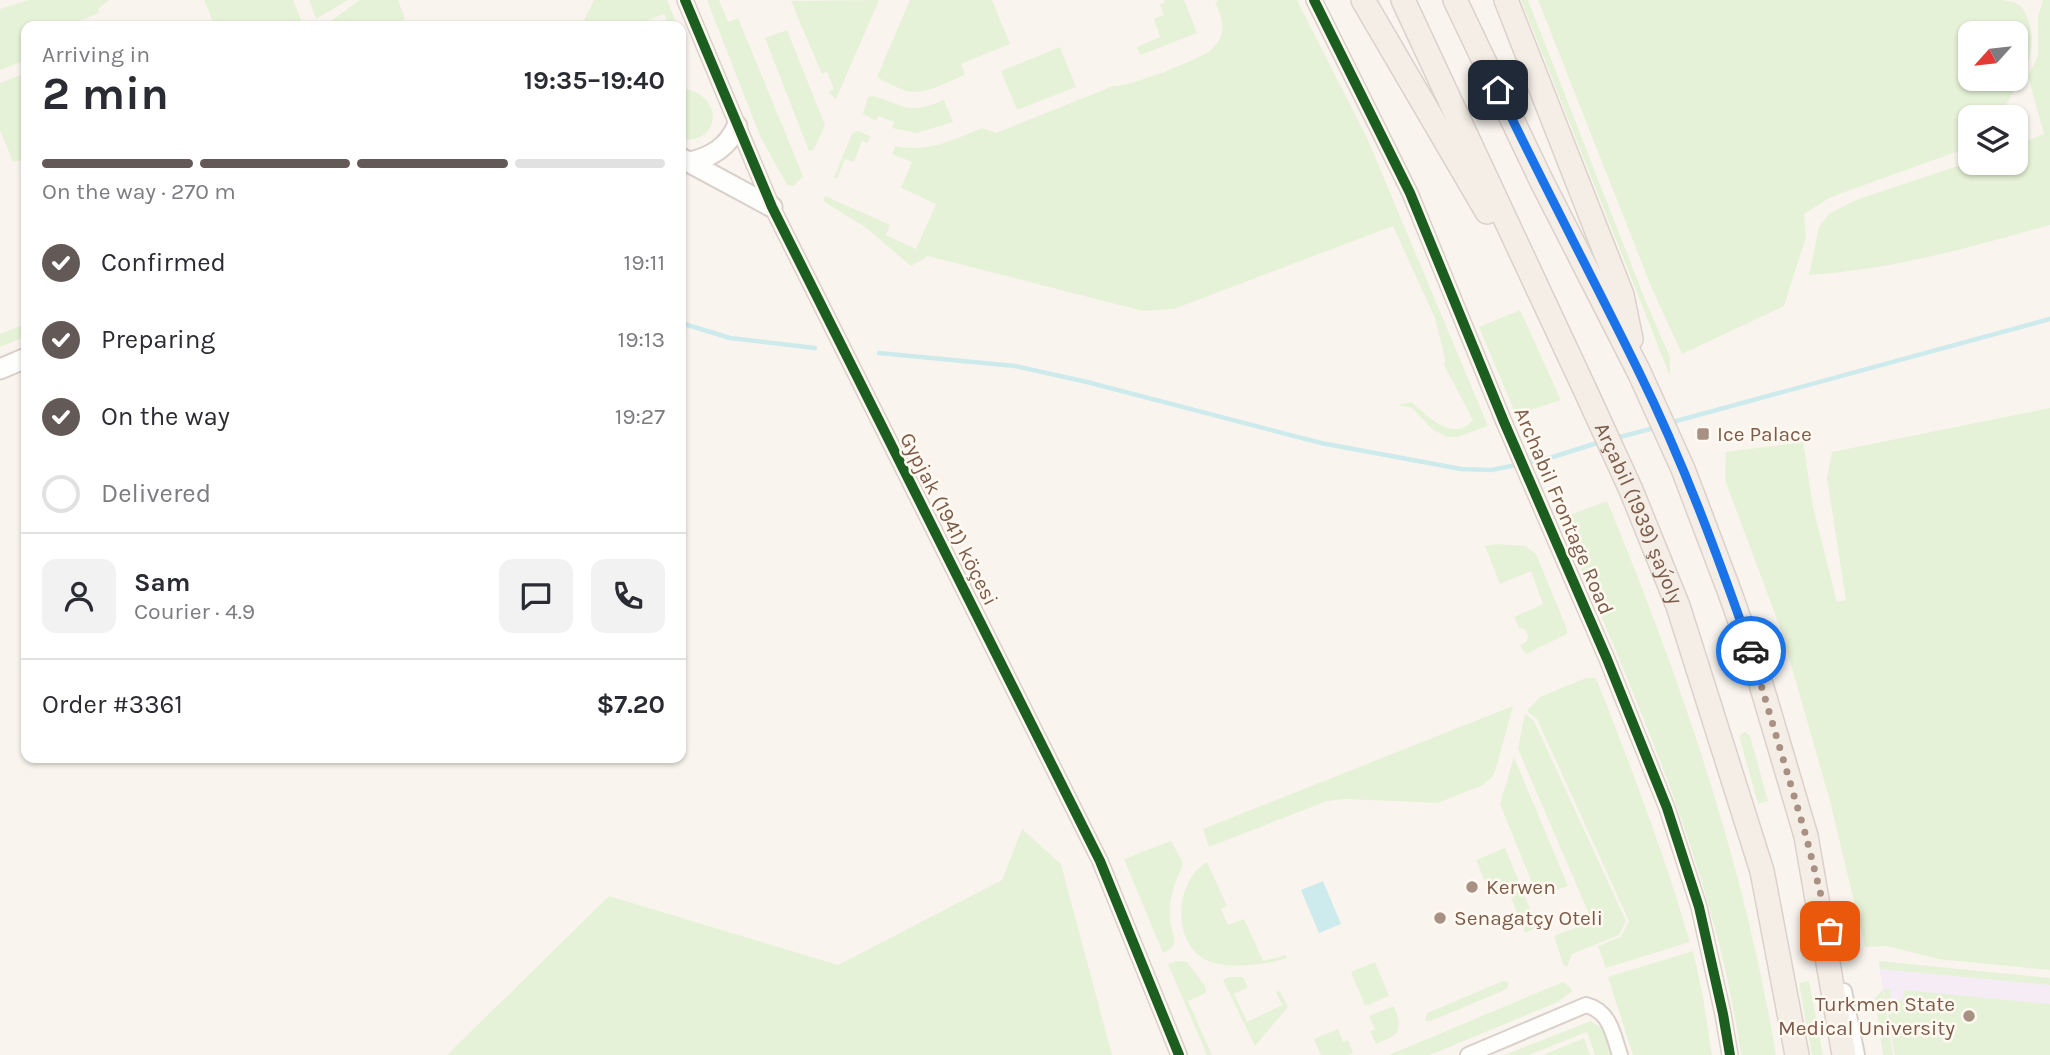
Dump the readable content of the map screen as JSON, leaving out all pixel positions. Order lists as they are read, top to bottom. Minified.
{"streets":{"main road":["Arçabil (1939) şaýoly"],"street":["Archabil Frontage Road","Gypjak (1941) köçesi"]},"places":{"transit":["Ice Palace"],"other":["Kerwen","Senagatçy Oteli","Turkmen State Medical University"]},"north":"bottom left","page":{"heading":["2 min","Arriving in","19:35–19:40"],"panel":["Sam","Courier · 4.9","Order #3361","$7.20"],"bar":"On the way · 270 m","list":[["Confirmed","19:11"],["Preparing","19:13"],["On the way","19:27"],"Delivered"]}}
